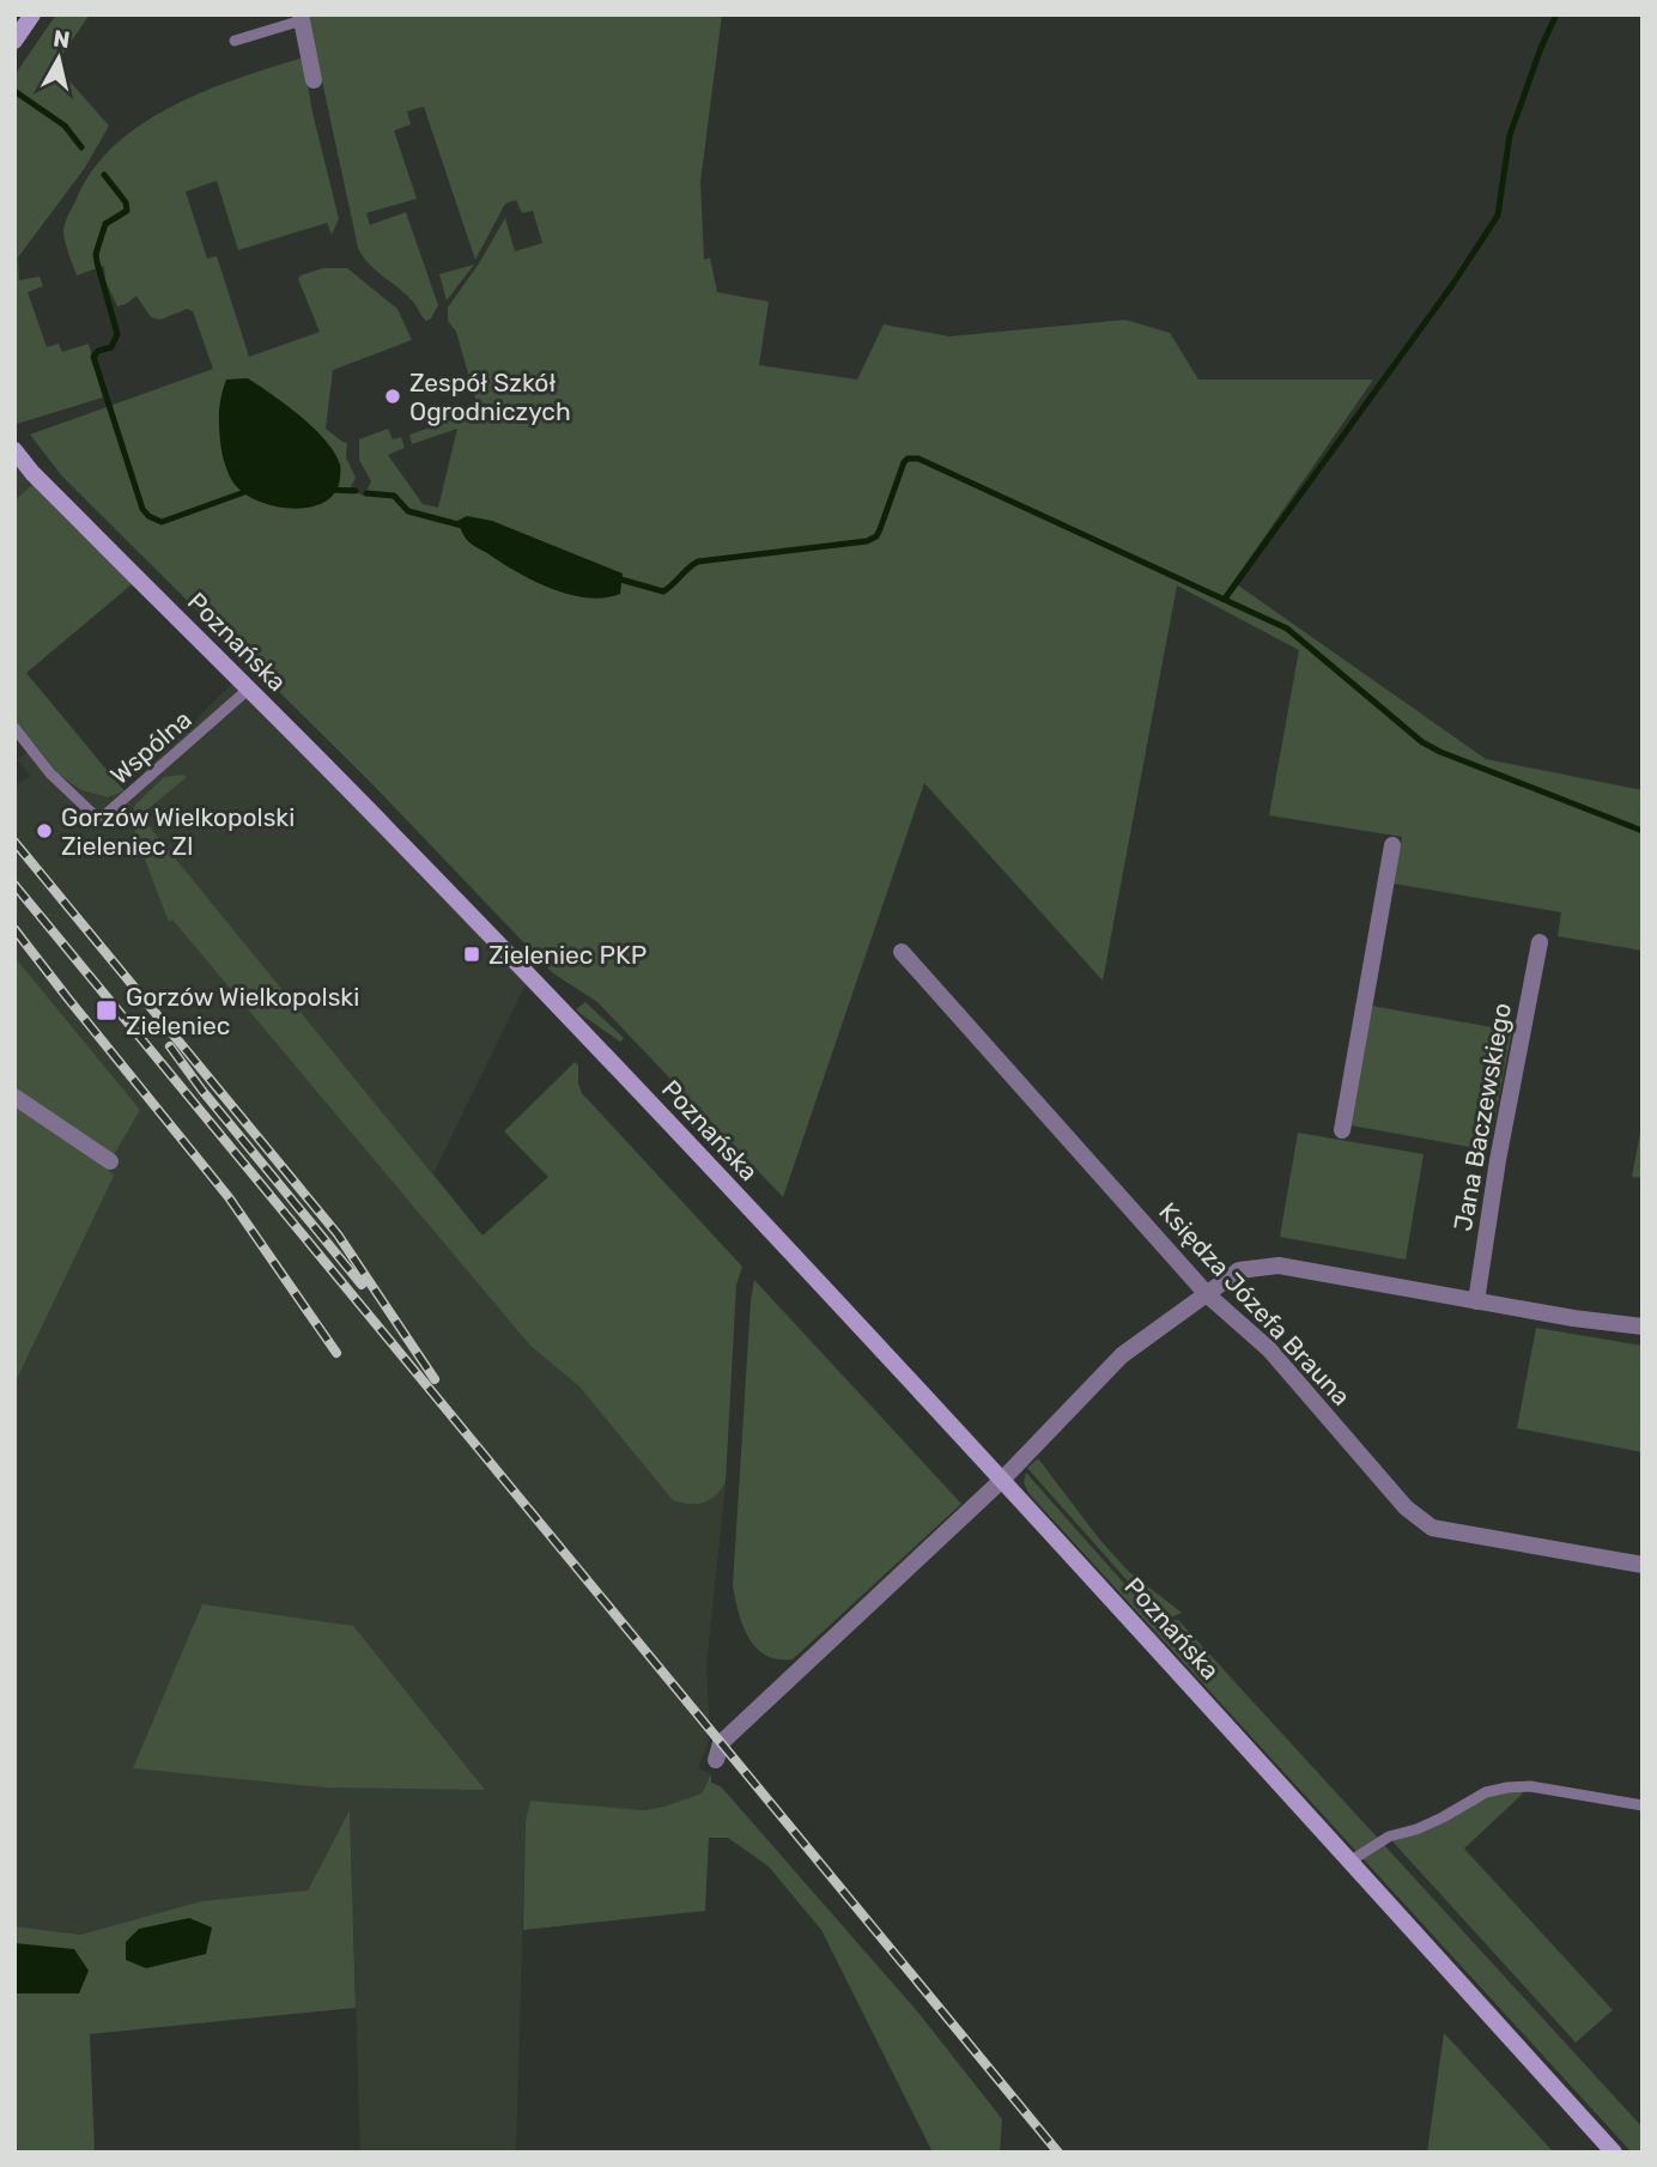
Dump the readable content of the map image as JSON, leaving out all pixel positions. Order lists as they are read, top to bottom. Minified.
{"streets":{"main road":["Poznańska"],"street":["Jana Baczewskiego","Księdza Józefa Brauna"],"lane":["Wspólna"]},"crossings":[["Poznańska","Wspólna"]],"places":{"other":["Zespół Szkół Ogrodniczych","Gorzów Wielkopolski Zieleniec Zl"],"transit":["Zieleniec PKP","Gorzów Wielkopolski Zieleniec"]},"north":"top"}
